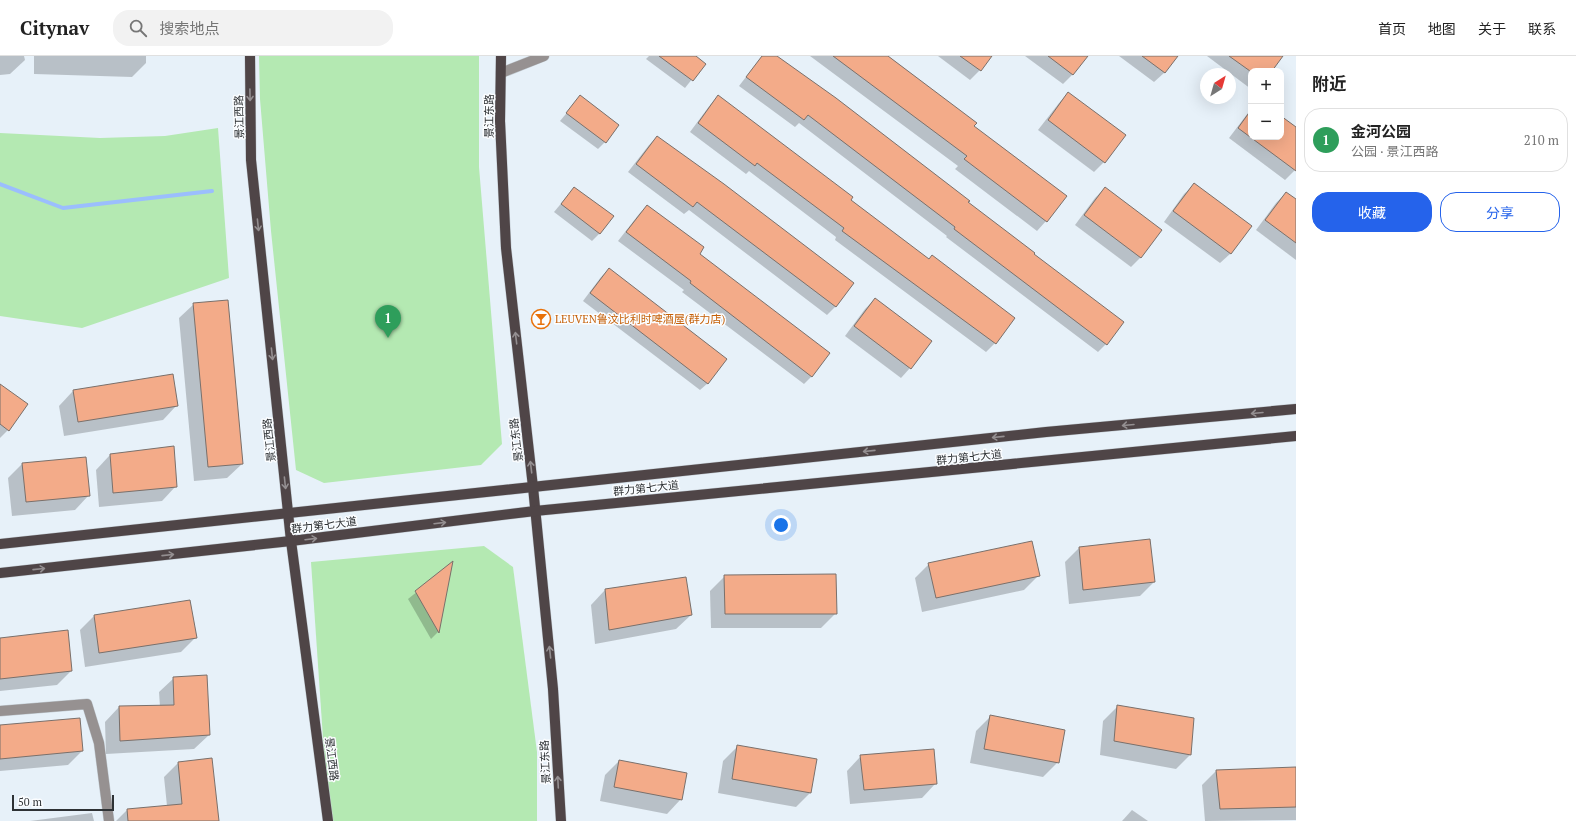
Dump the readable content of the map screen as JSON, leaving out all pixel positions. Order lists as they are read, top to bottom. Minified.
{"streets":{"main road":["景江东路","景江西路","群力第七大道"]},"crossings":[["景江东路","群力第七大道"],["景江西路","群力第七大道"]],"one_way":["景江东路","景江西路"],"places":{"bar":["LEUVEN鲁汶比利时啤酒屋(群力店)"]},"scale_bar":"50 m","north":"top right","page":{"header":"Citynav","search":"搜索地点","nav":["首页","地图","关于","联系"],"heading":"附近","map_buttons":["+","−"],"list":[{"mark":"1","name":"金河公园","note":"公园 · 景江西路","value":"210 m"}],"buttons":["收藏","分享"],"pins":"1","scale":"50 m"}}
